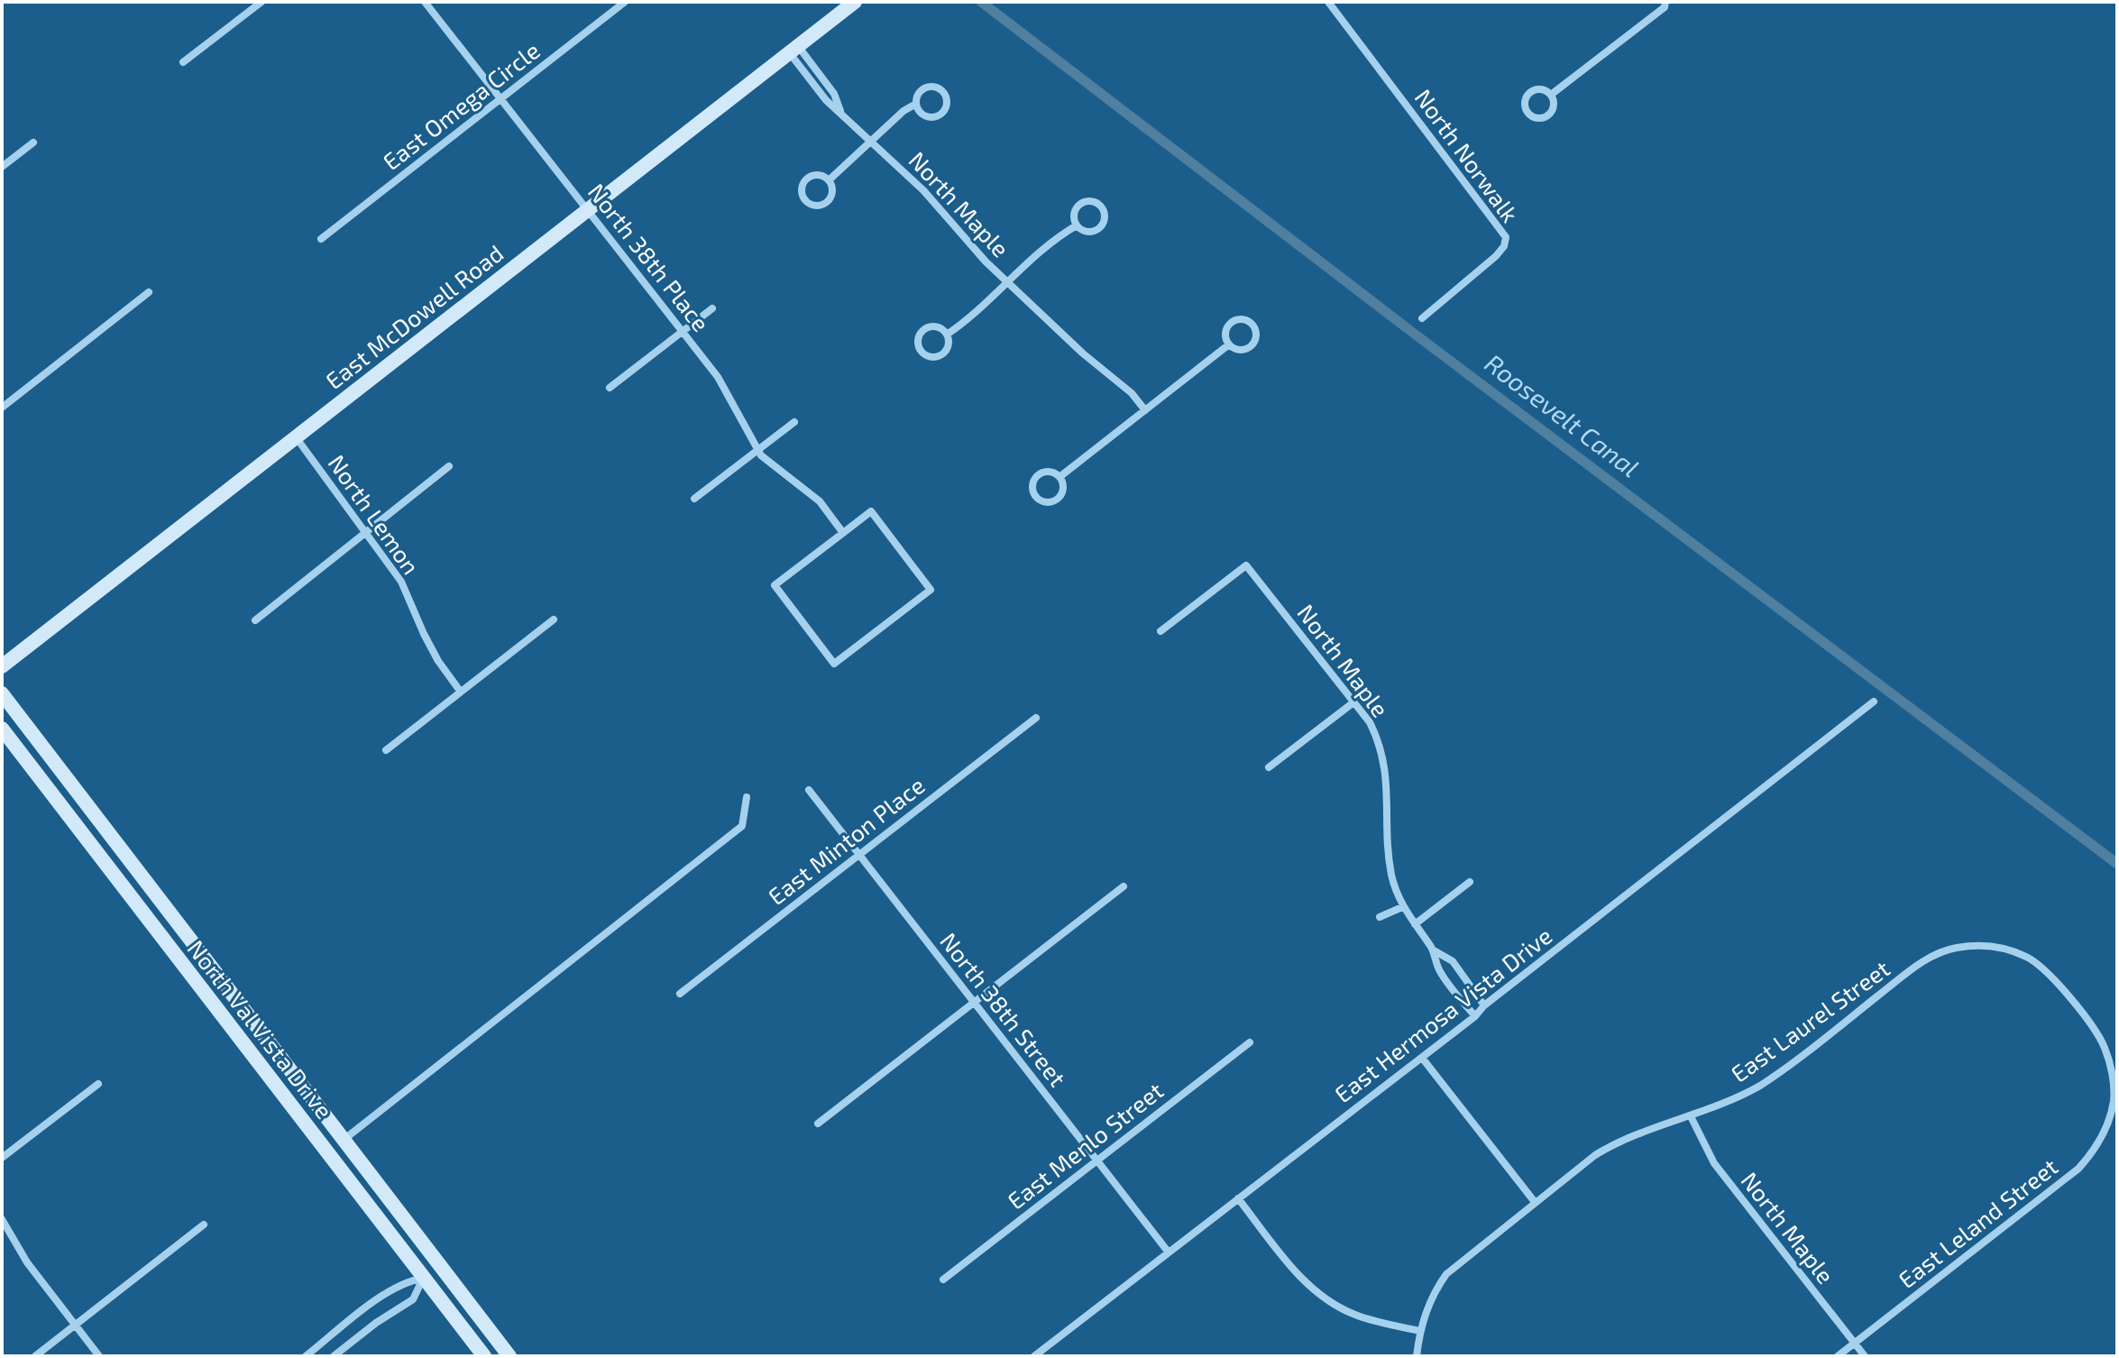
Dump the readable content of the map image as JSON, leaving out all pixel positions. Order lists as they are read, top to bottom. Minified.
{"streets":{"main road":["East McDowell Road","North Val Vista Drive"],"street":["East Omega Circle","North Norwalk","North Maple","North 38th Place","North Lemon","East Minton Place","North 38th Street","East Hermosa Vista Drive","East Laurel Street","East Menlo Street","East Leland Street"]},"crossings":[["East Omega Circle","North 38th Place"],["North Maple","East McDowell Road"],["North Maple","East Hermosa Vista Drive"],["North Maple","East Laurel Street"],["North Maple","East Leland Street"],["North 38th Place","East McDowell Road"],["East McDowell Road","North Lemon"],["East Minton Place","North 38th Street"],["North 38th Street","East Hermosa Vista Drive"],["North 38th Street","East Menlo Street"],["East Laurel Street","East Leland Street"]],"water":["Roosevelt Canal"]}
